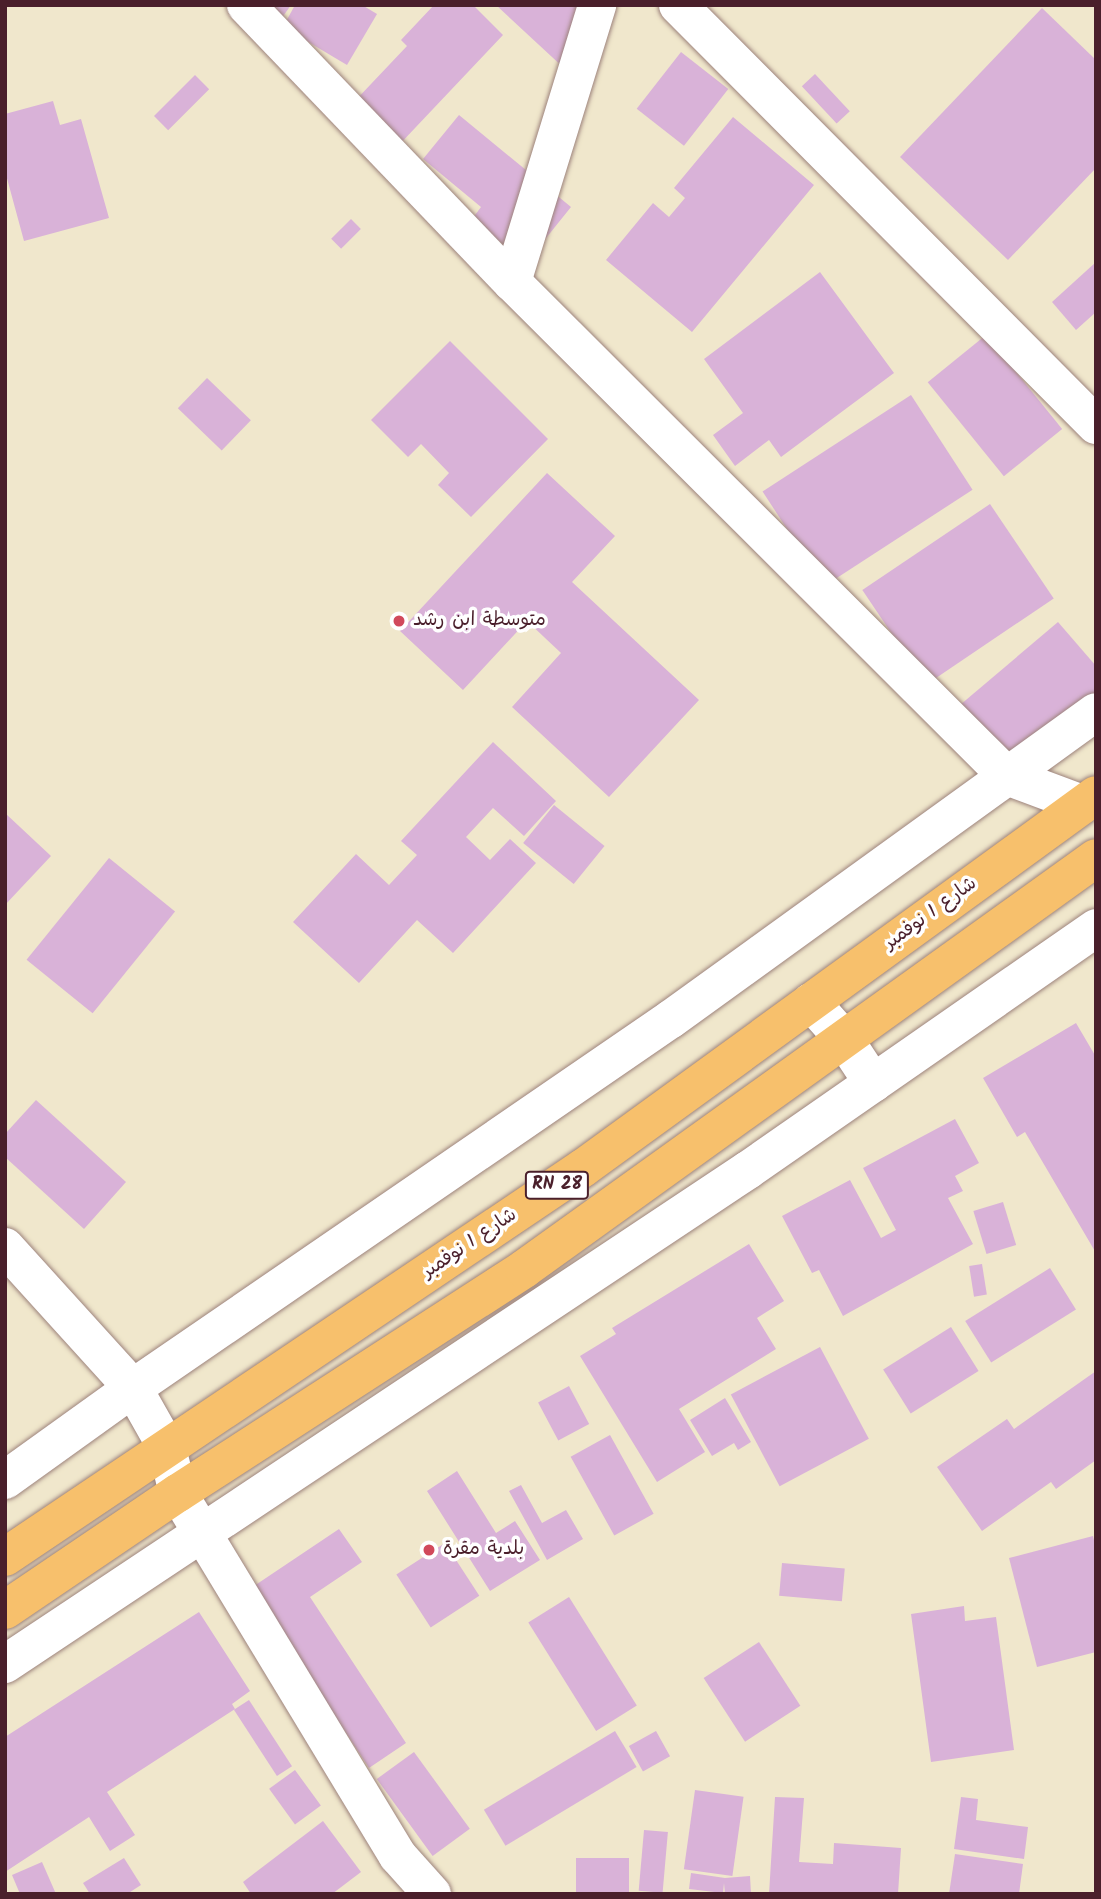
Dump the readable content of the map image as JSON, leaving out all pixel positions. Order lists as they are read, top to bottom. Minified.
{"streets":{"main road":["شارع 1 نوفمبر","RN 28"]},"places":["متوسطة ابن رشد","بلدية مقرة"]}
